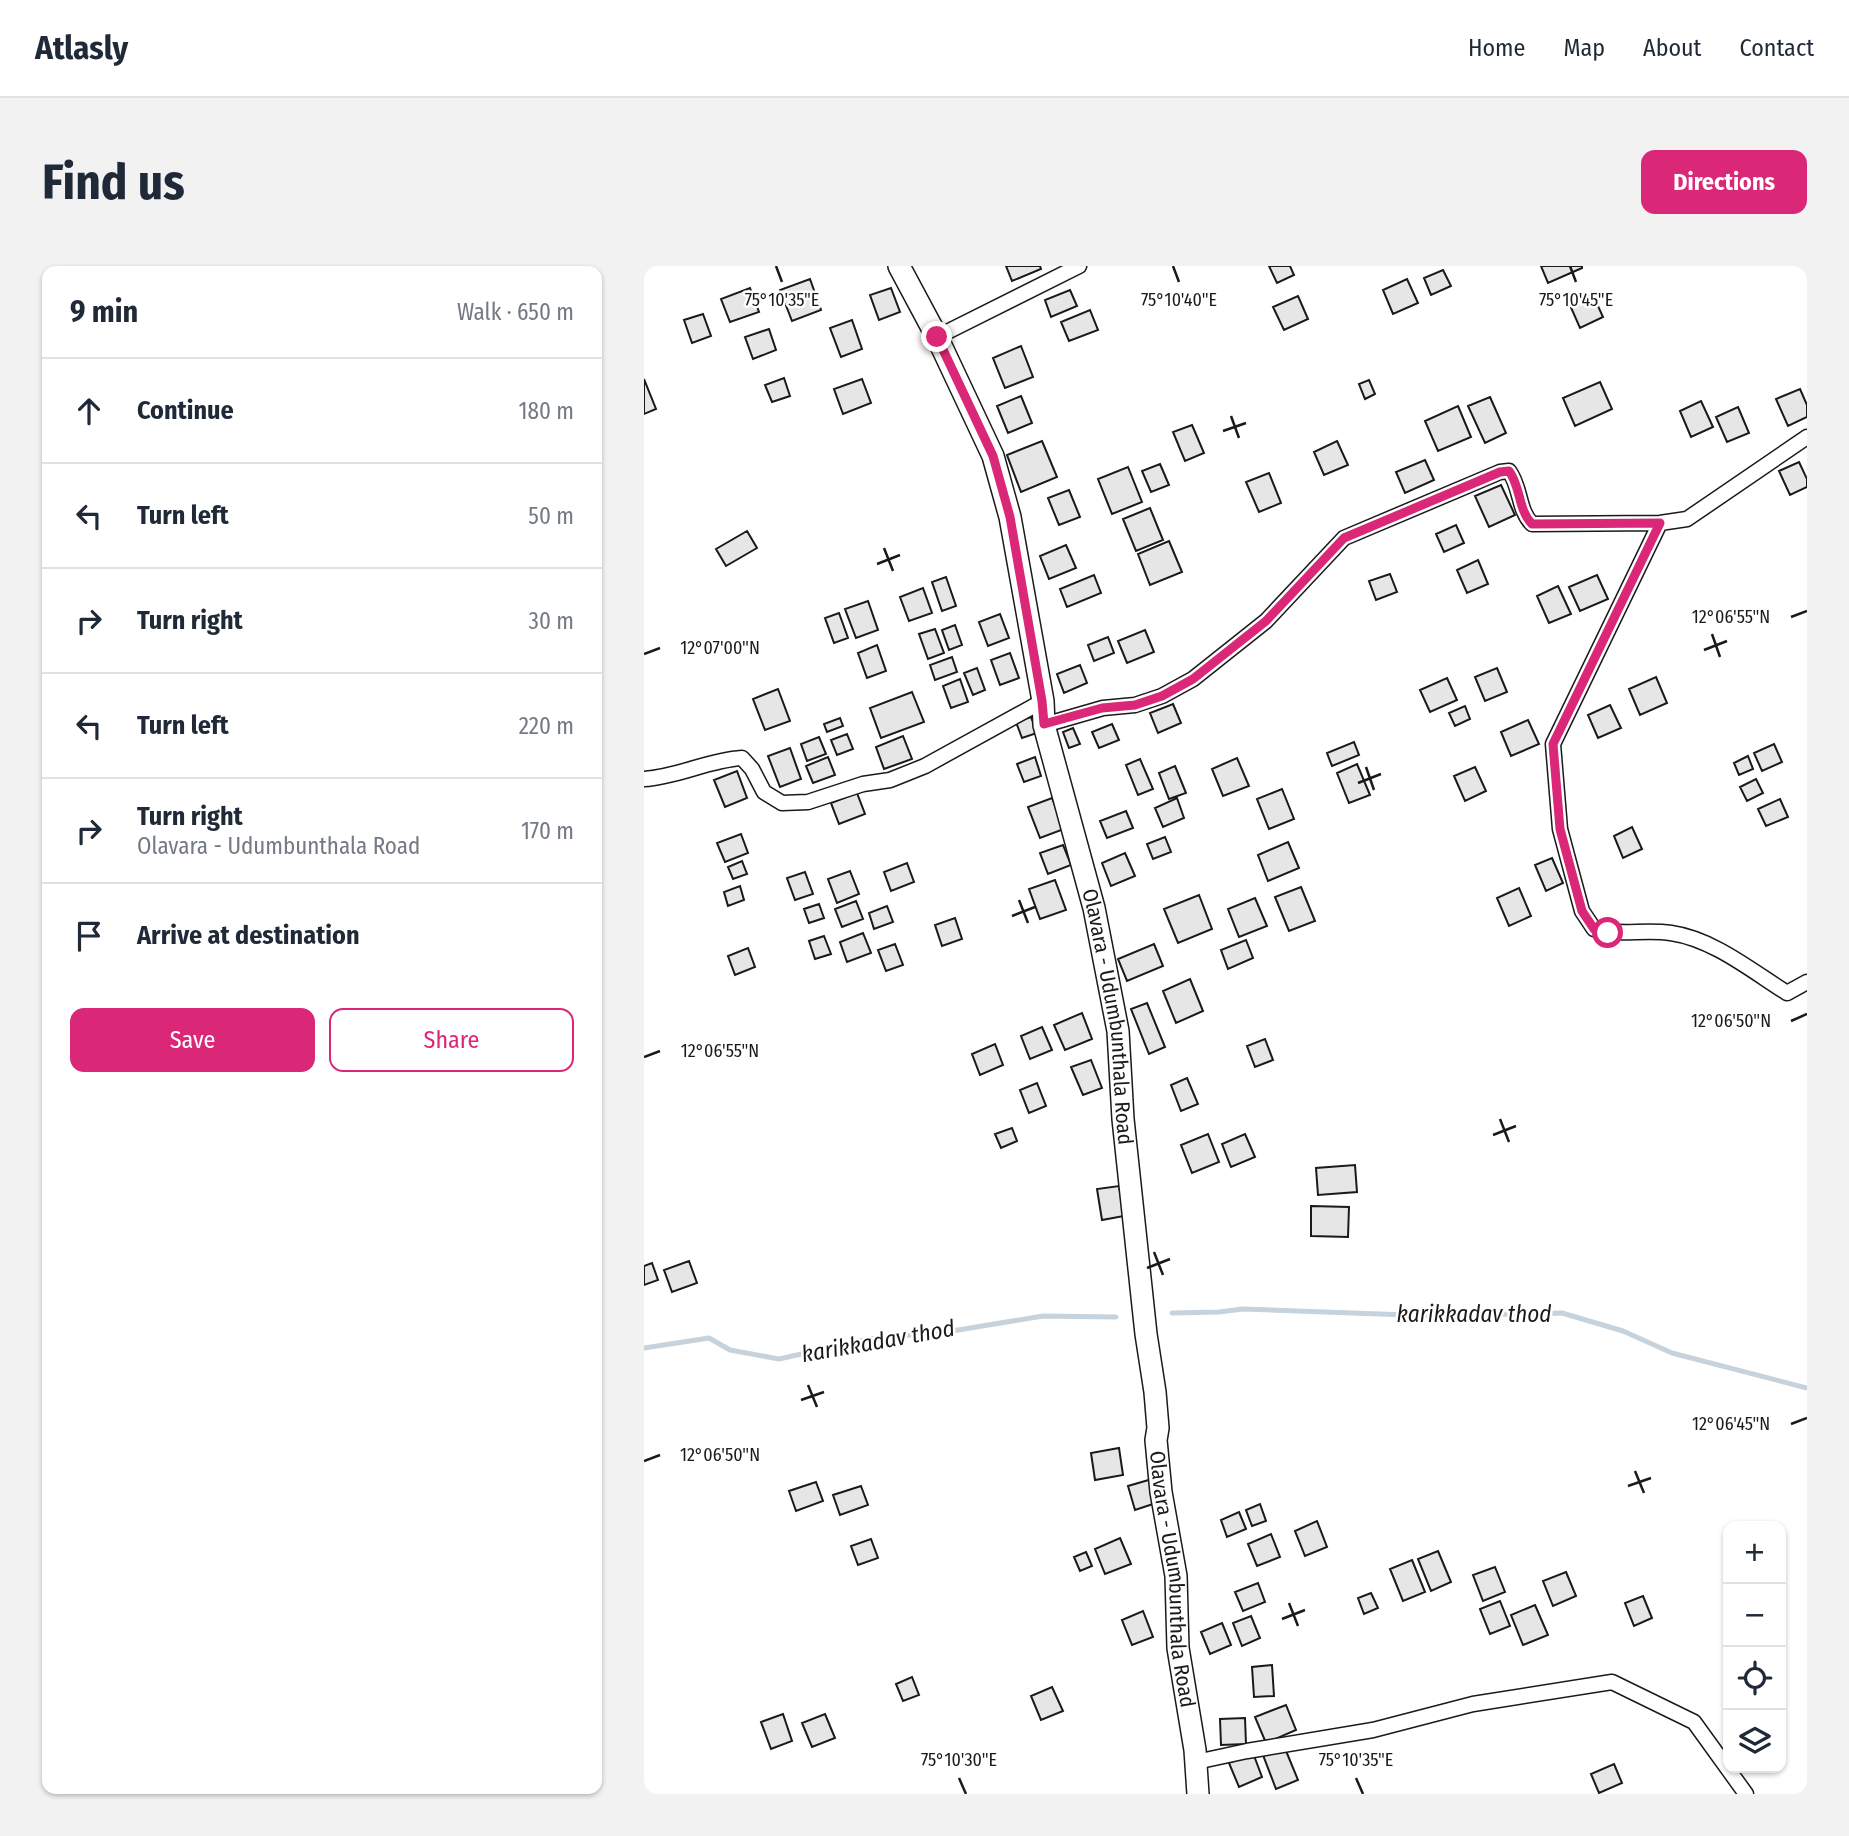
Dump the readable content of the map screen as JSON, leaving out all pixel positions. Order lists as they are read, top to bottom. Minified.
{"streets":{"main road":["Olavara - Udumbunthala Road"]},"water":["karikkadav thod"],"page":{"header":"Atlasly","nav":["Home","Map","About","Contact"],"buttons":["Directions",["Save","Share"]],"title":"Find us","heading":["9 min","Walk · 650 m"],"list":[["Continue","180 m"],["Turn left","50 m"],["Turn right","30 m"],["Turn left","220 m"],["Turn right","Olavara - Udumbunthala Road","170 m"],"Arrive at destination"],"map_buttons":["+","−"]},"coordinates":["75°10'35\"E","75°10'40\"E","75°10'45\"E","12°06'55\"N","12°07'00\"N","12°06'50\"N","12°06'45\"N","75°10'30\"E"]}
